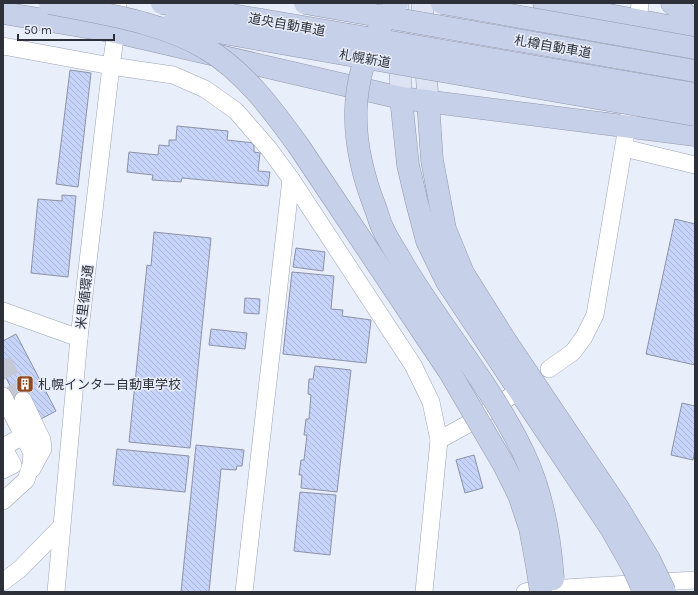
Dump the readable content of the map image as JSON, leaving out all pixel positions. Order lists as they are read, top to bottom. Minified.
{"streets":{"highway":["道央自動車道","札樽自動車道","札幌新道"],"street":["米里循環通"]},"crossings":[["道央自動車道","札樽自動車道"]],"places":{"building":["札幌インター自動車学校"]},"scale_bar":"50 m"}
